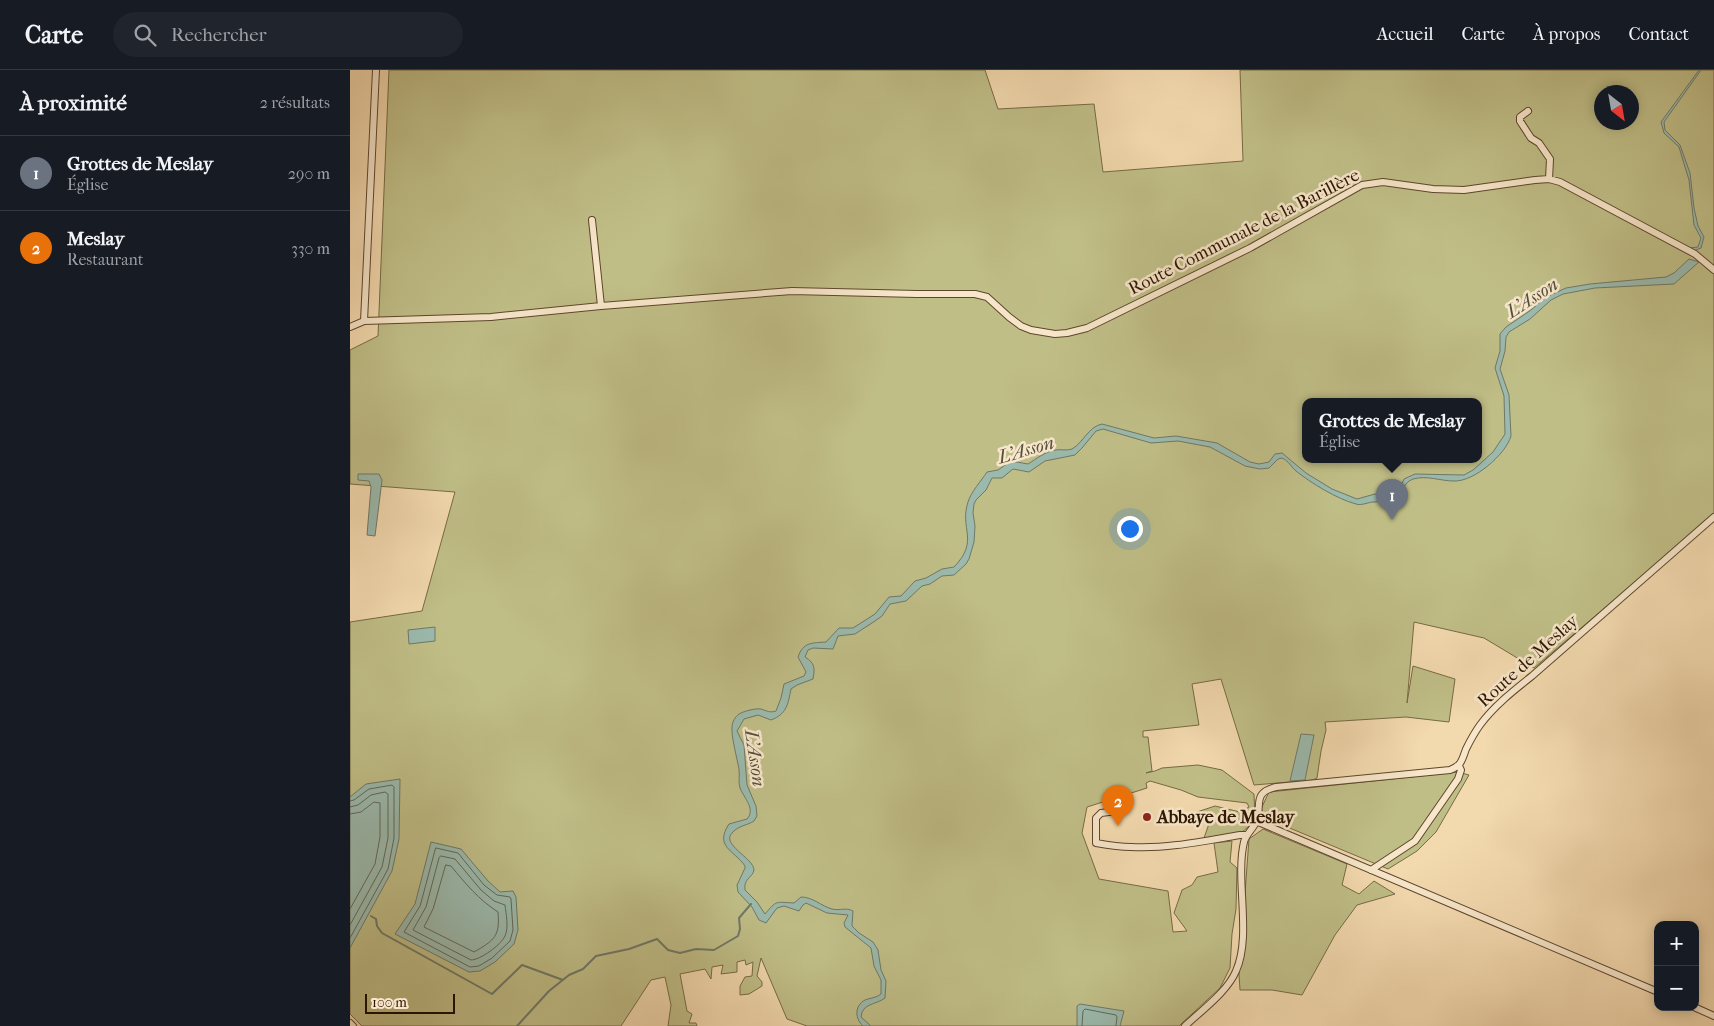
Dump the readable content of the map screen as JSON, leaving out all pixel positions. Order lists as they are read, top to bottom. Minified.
{"streets":{"street":["Route Communale de la Barillère","Route de Meslay"]},"water":["L'Asson"],"places":["Abbaye de Meslay"],"scale_bar":"100 m","north":"bottom right","page":{"header":"Carte","search":"Rechercher","nav":["Accueil","Carte","À propos","Contact"],"heading":["À proximité","2 résultats"],"list":[{"mark":"1","name":"Grottes de Meslay","note":"Église","value":"290 m"},{"mark":"2","name":"Meslay","note":"Restaurant","value":"330 m"}],"popup":["Grottes de Meslay","Église"],"pins":["1","2"],"map_buttons":["+","−"],"scale":"100 m"}}
